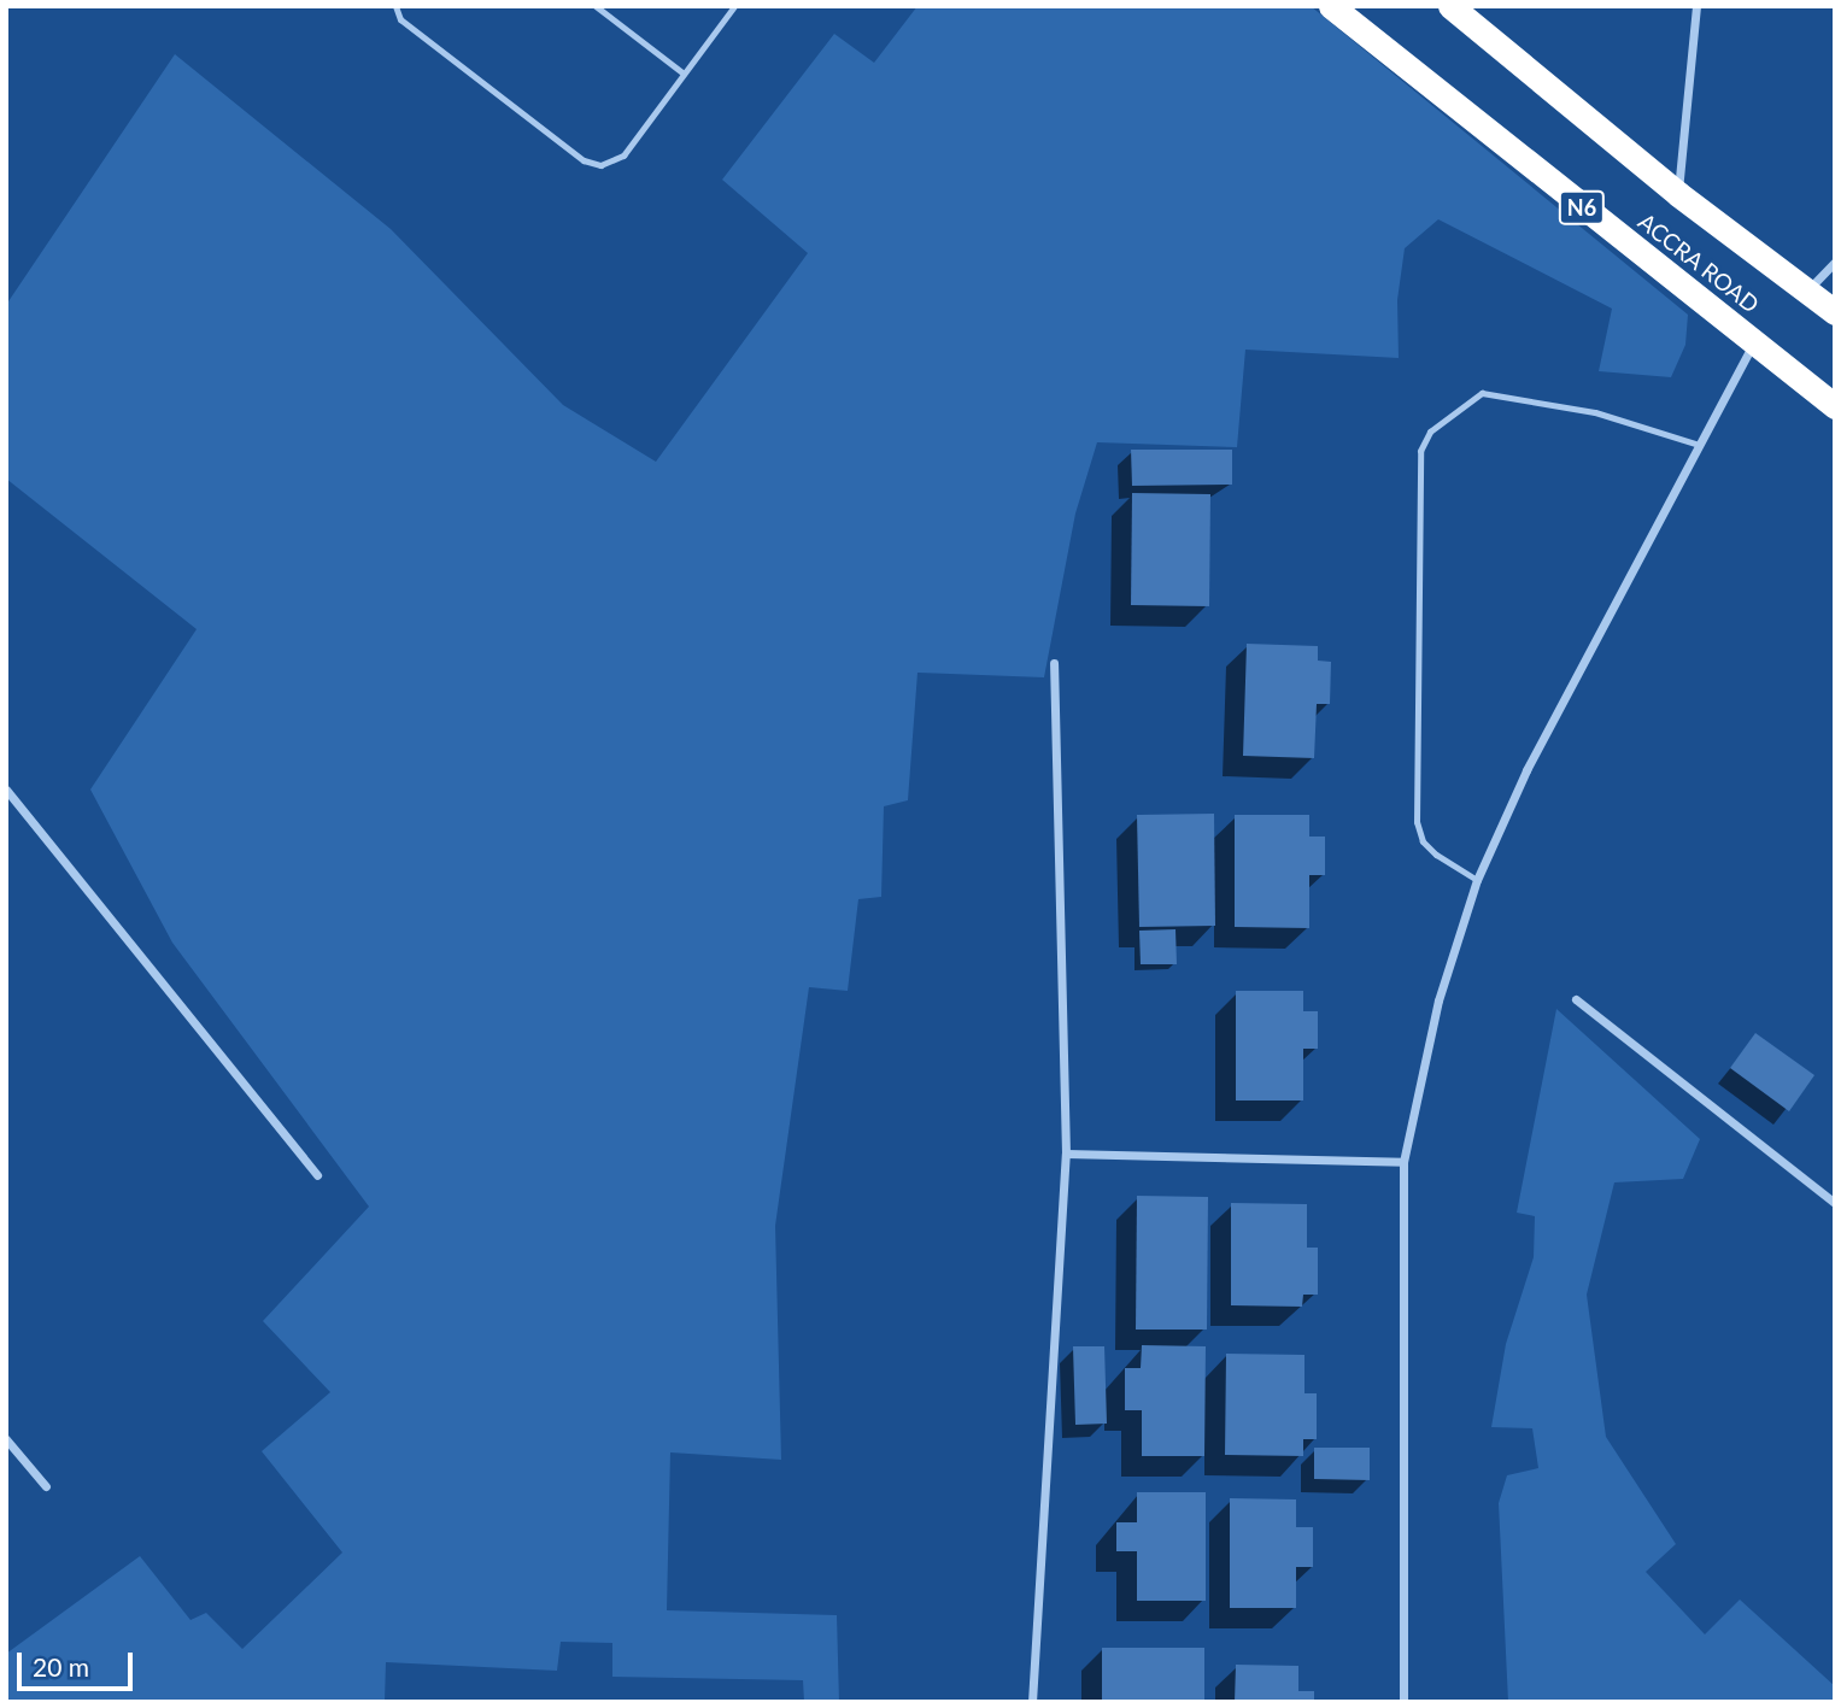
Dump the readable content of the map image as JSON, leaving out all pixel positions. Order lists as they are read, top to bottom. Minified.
{"streets":{"highway":["N6","ACCRA ROAD"]},"scale_bar":"20 m"}
